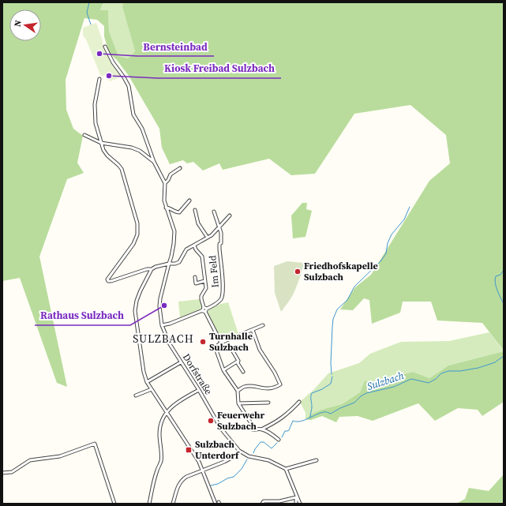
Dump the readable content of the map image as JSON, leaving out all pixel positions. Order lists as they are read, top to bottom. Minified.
{"streets":{"street":["Im Feld","Dorfstraße"]},"crossings":[["Im Feld","Dorfstraße"]],"districts":["SULZBACH"],"water":["Sulzbach"],"places":{"other":["Bernsteinbad","Kiosk Freibad Sulzbach","Friedhofskapelle Sulzbach","Rathaus Sulzbach","Turnhalle Sulzbach","Feuerwehr Sulzbach"],"transit":["Sulzbach Unterdorf"]},"north":"left"}
